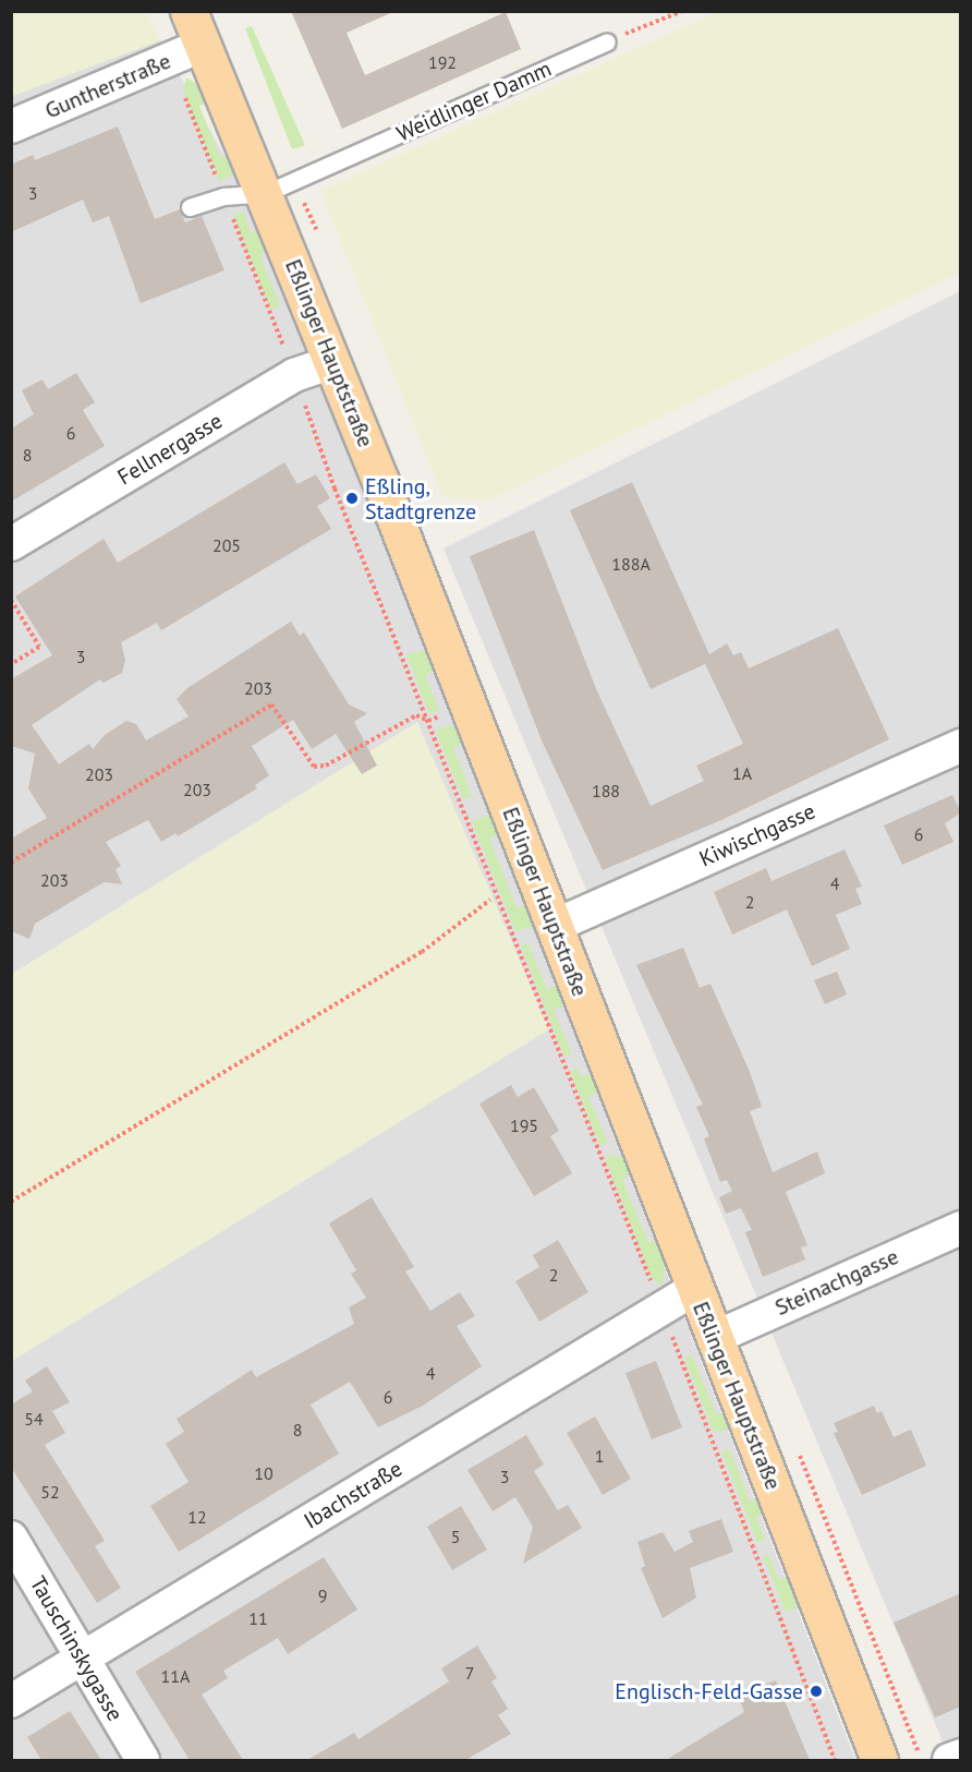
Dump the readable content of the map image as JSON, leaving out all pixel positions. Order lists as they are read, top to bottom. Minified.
{"streets":{"main road":["Eßlinger Hauptstraße"],"street":["Guntherstraße","Fellnergasse","Kiwischgasse","Steinachgasse","Ibachstraße","Tauschinskygasse"],"lane":["Weidlinger Damm"]},"crossings":[["Guntherstraße","Eßlinger Hauptstraße"],["Weidlinger Damm","Eßlinger Hauptstraße"],["Eßlinger Hauptstraße","Fellnergasse"],["Eßlinger Hauptstraße","Kiwischgasse"],["Eßlinger Hauptstraße","Steinachgasse"],["Eßlinger Hauptstraße","Ibachstraße"],["Ibachstraße","Tauschinskygasse"]],"places":["Eßling, Stadtgrenze","Englisch-Feld-Gasse"],"house_numbers":["192","3","6","8","205","188A","3","203","1A","203","203","188","6","203","4","2","195","2","4","6","54","8","1","10","3","52","12","5","9","11","7","11A"]}
